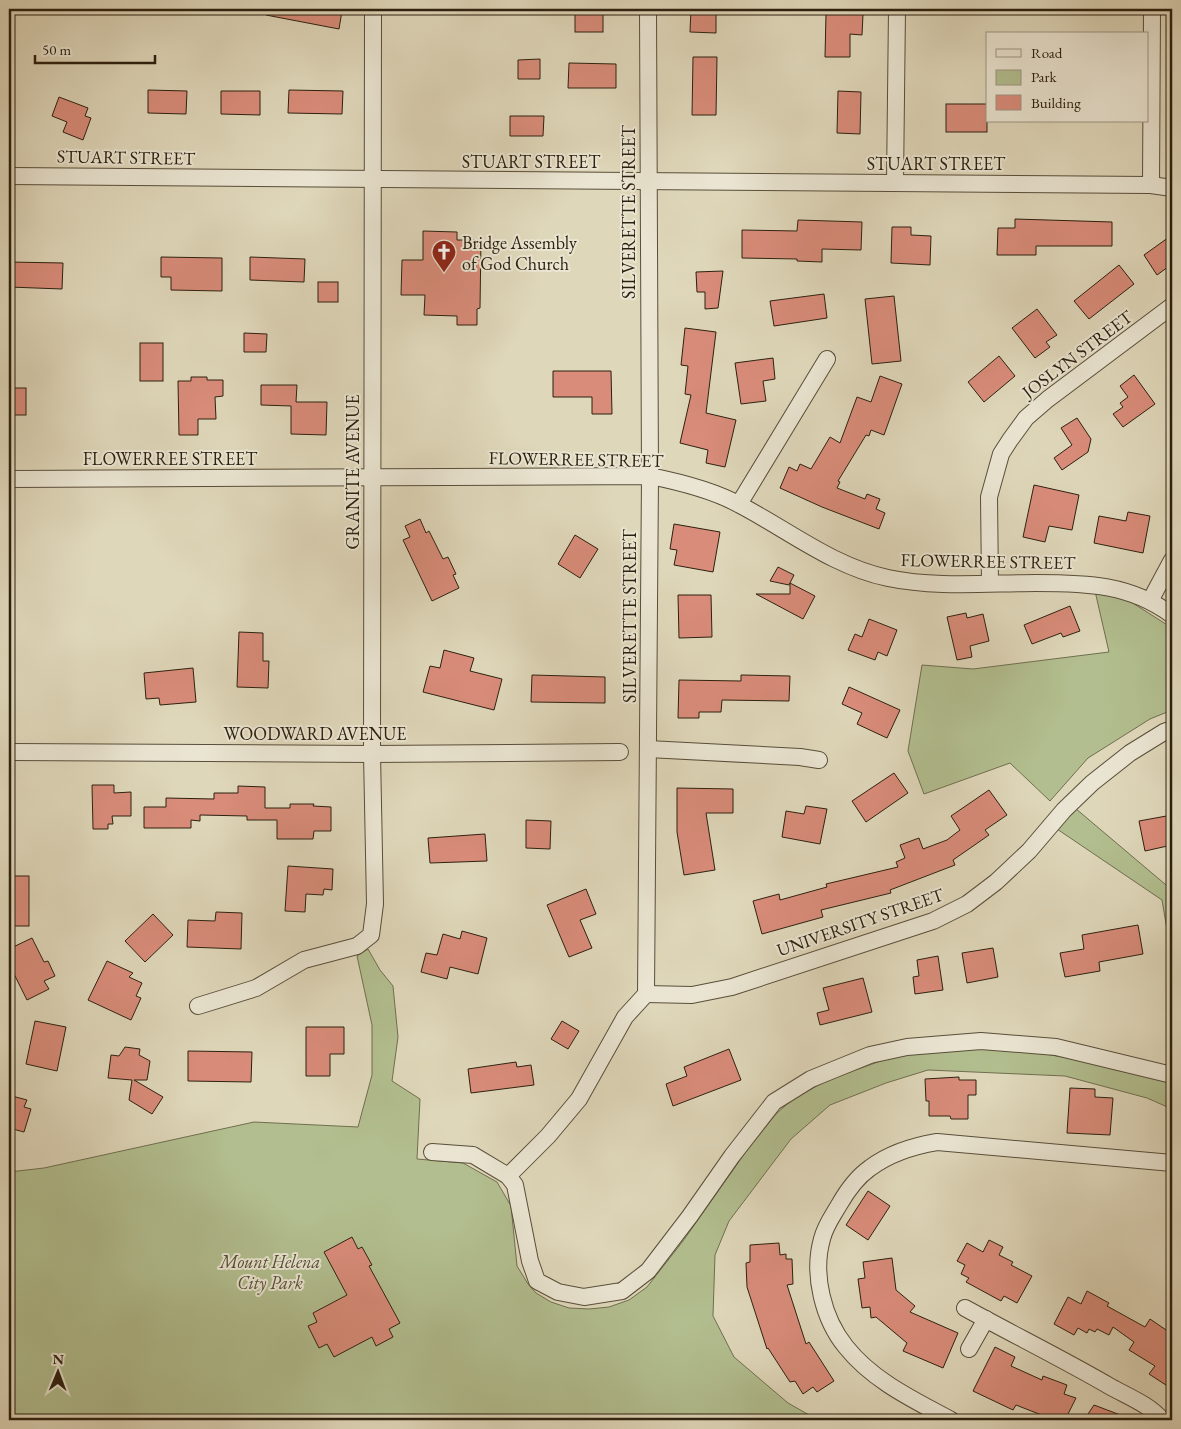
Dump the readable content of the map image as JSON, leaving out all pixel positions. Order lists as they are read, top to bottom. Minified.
{"streets":{"street":["STUART STREET","SILVERETTE STREET","JOSLYN STREET","FLOWERREE STREET","GRANITE AVENUE","WOODWARD AVENUE","UNIVERSITY STREET"]},"crossings":[["STUART STREET","SILVERETTE STREET"],["STUART STREET","GRANITE AVENUE"],["SILVERETTE STREET","FLOWERREE STREET"],["SILVERETTE STREET","UNIVERSITY STREET"],["JOSLYN STREET","FLOWERREE STREET"],["FLOWERREE STREET","GRANITE AVENUE"],["GRANITE AVENUE","WOODWARD AVENUE"]],"parks":["Mount Helena City Park"],"places":{"church":["Bridge Assembly of God Church"]},"legend":["Road","Park","Building"],"scale_bar":"50 m","north":"top"}
